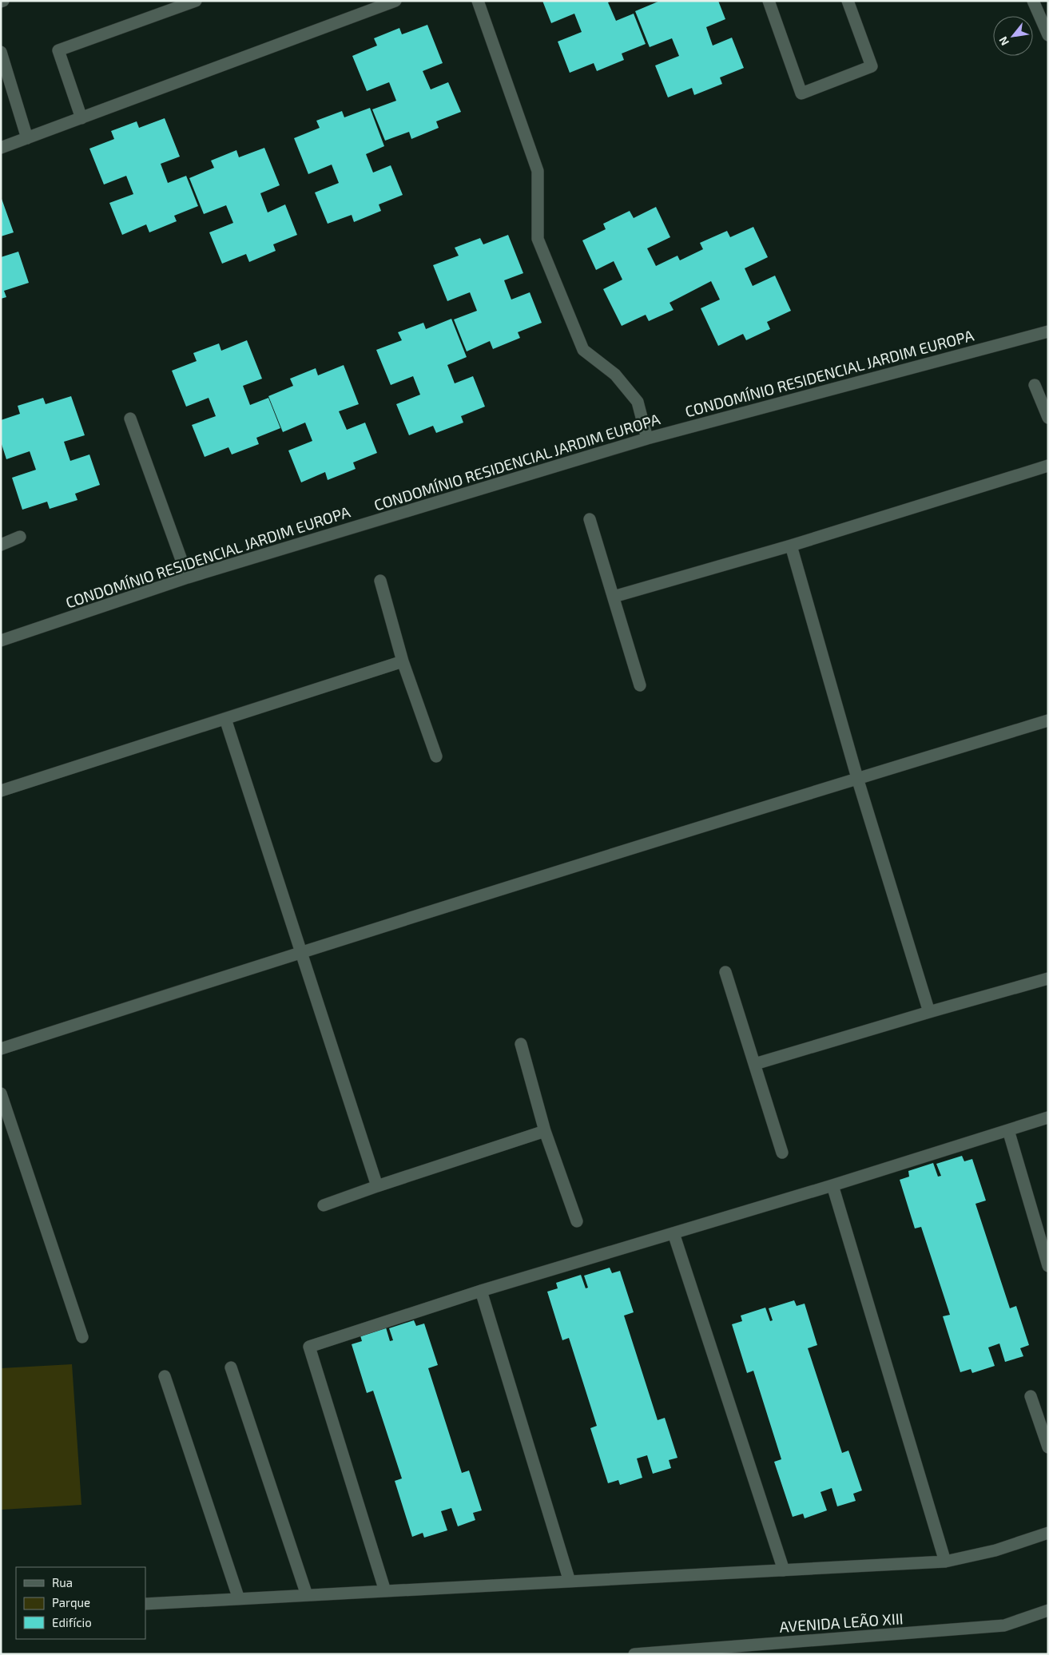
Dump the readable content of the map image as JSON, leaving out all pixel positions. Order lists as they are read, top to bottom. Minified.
{"streets":{"street":["CONDOMÍNIO RESIDENCIAL JARDIM EUROPA","AVENIDA LEÃO XIII"]},"legend":["Rua","Parque","Edifício"],"north":"bottom left"}
